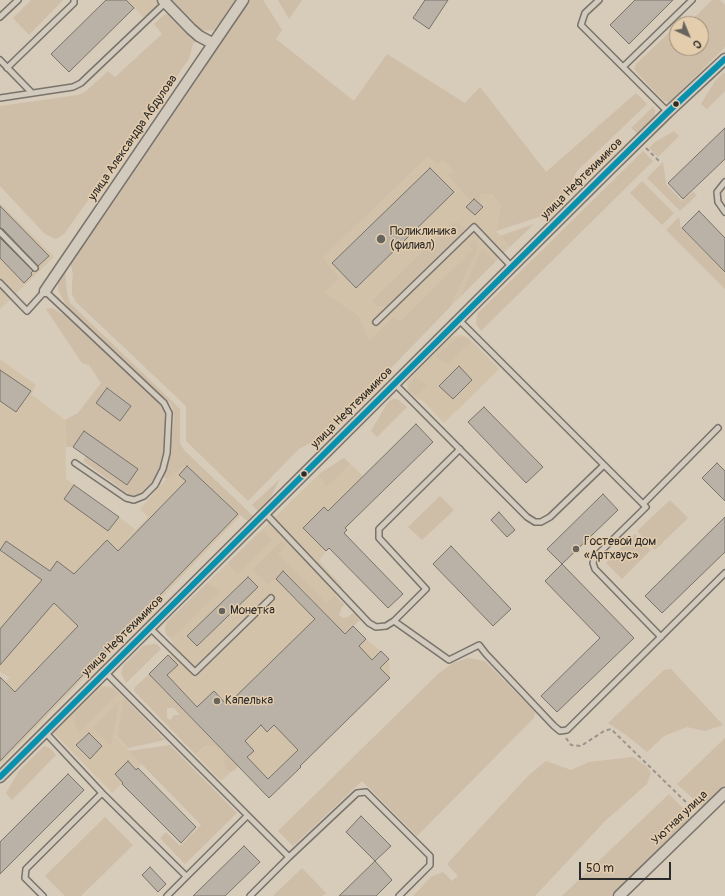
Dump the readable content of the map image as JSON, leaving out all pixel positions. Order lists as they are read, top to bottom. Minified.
{"streets":{"street":["улица Александра Абдулова","улица Нефтехимиков","Уютная улица"]},"places":["Поликлиника (филиал)","Гостевой дом «Артхаус»","Монетка","Капелька"],"scale_bar":"50 m","north":"bottom right"}
